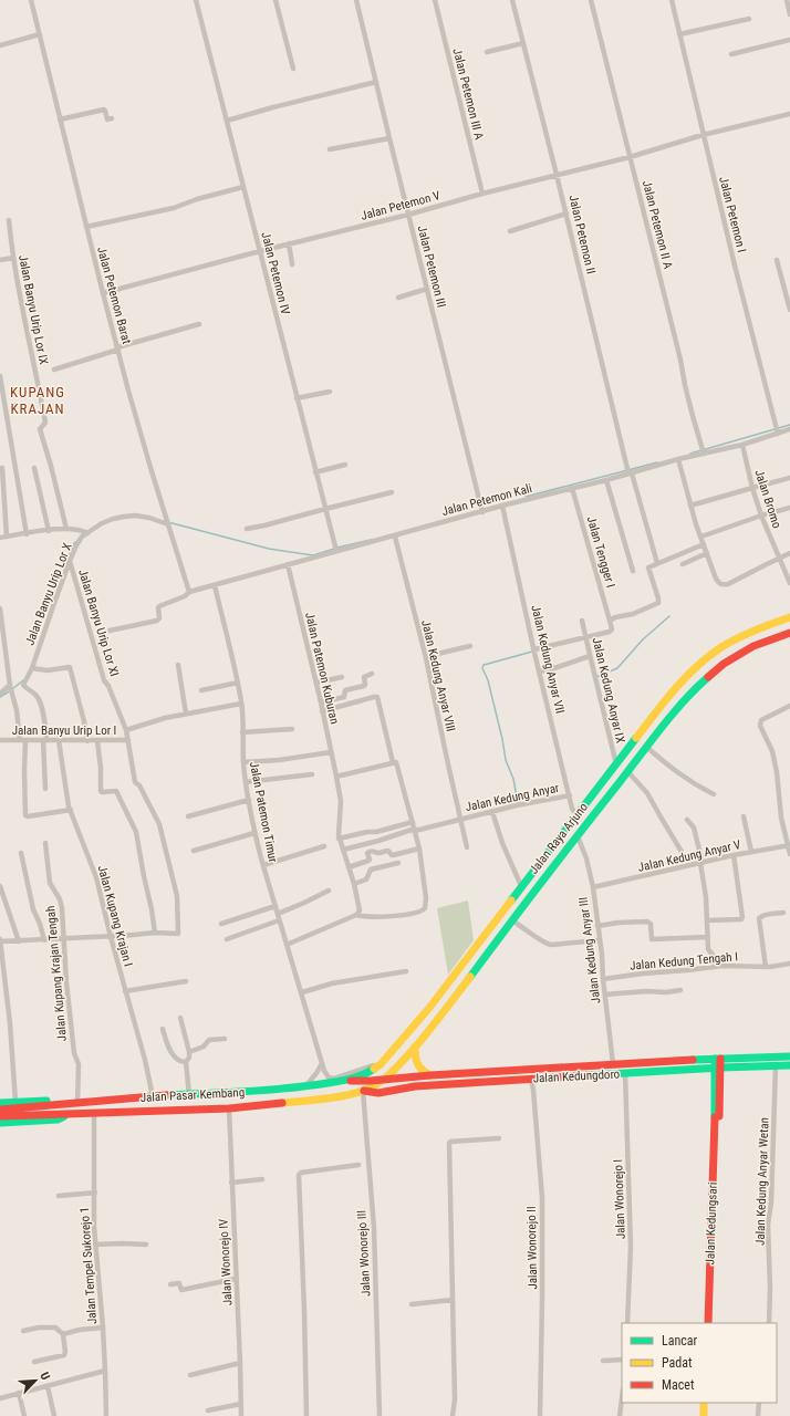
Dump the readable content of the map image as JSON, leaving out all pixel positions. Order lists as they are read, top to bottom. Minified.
{"streets":{"main road":["Jalan Raya Arjuno","Jalan Kedungdoro","Jalan Pasar Kembang","Jalan Kedungsari"],"street":["Jalan Petemon III A","Jalan Petemon V","Jalan Petemon I","Jalan Petemon II A","Jalan Petemon II","Jalan Petemon III","Jalan Petemon IV","Jalan Petemon Barat","Jalan Banyu Urip Lor IX","Jalan Bromo","Jalan Petemon Kali","Jalan Tengger I","Jalan Banyu Urip Lor X","Jalan Banyu Urip Lor XI","Jalan Kedung Anyar VII","Jalan Patemon Kuburan","Jalan Kedung Anyar VIII","Jalan Kedung Anyar IX","Jalan Banyu Urip Lor I","Jalan Kedung Anyar","Jalan Patemon Timur","Jalan Kedung Anyar V","Jalan Kupang Krajan I","Jalan Kedung Anyar III","Jalan Kedung Tengah I","Jalan Kupang Krajan Tengah","Jalan Kedung Anyar Wetan","Jalan Wonorejo I","Jalan Wonorejo II","Jalan Wonorejo III","Jalan Wonorejo IV","Jalan Tempel Sukorejo 1"]},"crossings":[["Jalan Petemon III A","Jalan Petemon V"],["Jalan Petemon V","Jalan Petemon I"],["Jalan Petemon V","Jalan Petemon II A"],["Jalan Petemon V","Jalan Petemon II"],["Jalan Petemon V","Jalan Petemon III"],["Jalan Petemon V","Jalan Petemon IV"],["Jalan Petemon V","Jalan Petemon Barat"],["Jalan Petemon I","Jalan Petemon Kali"],["Jalan Petemon II A","Jalan Petemon Kali"],["Jalan Petemon II","Jalan Petemon Kali"],["Jalan Petemon III","Jalan Petemon Kali"],["Jalan Petemon IV","Jalan Petemon Kali"],["Jalan Petemon Barat","Jalan Petemon Kali"],["Jalan Petemon Barat","Jalan Banyu Urip Lor X"],["Jalan Bromo","Jalan Petemon Kali"],["Jalan Petemon Kali","Jalan Tengger I"],["Jalan Petemon Kali","Jalan Kedung Anyar VII"],["Jalan Petemon Kali","Jalan Patemon Kuburan"],["Jalan Petemon Kali","Jalan Kedung Anyar VIII"],["Jalan Petemon Kali","Jalan Patemon Timur"],["Jalan Banyu Urip Lor X","Jalan Banyu Urip Lor XI"],["Jalan Banyu Urip Lor X","Jalan Banyu Urip Lor I"],["Jalan Banyu Urip Lor XI","Jalan Banyu Urip Lor I"],["Jalan Kedung Anyar VII","Jalan Kedung Anyar"],["Jalan Kedung Anyar VII","Jalan Raya Arjuno"],["Jalan Kedung Anyar VIII","Jalan Kedung Anyar"],["Jalan Kedung Anyar IX","Jalan Raya Arjuno"],["Jalan Banyu Urip Lor I","Jalan Kupang Krajan I"],["Jalan Patemon Timur","Jalan Raya Arjuno"],["Jalan Raya Arjuno","Jalan Kedung Anyar III"],["Jalan Raya Arjuno","Jalan Kedungdoro"],["Jalan Raya Arjuno","Jalan Pasar Kembang"],["Jalan Raya Arjuno","Jalan Wonorejo III"],["Jalan Kedung Anyar V","Jalan Kedung Anyar III"],["Jalan Kupang Krajan I","Jalan Pasar Kembang"],["Jalan Kedung Anyar III","Jalan Kedung Tengah I"],["Jalan Kedung Anyar III","Jalan Kedungdoro"],["Jalan Kupang Krajan Tengah","Jalan Pasar Kembang"],["Jalan Kedungdoro","Jalan Pasar Kembang"],["Jalan Kedungdoro","Jalan Kedung Anyar Wetan"],["Jalan Kedungdoro","Jalan Wonorejo I"],["Jalan Kedungdoro","Jalan Kedungsari"],["Jalan Kedungdoro","Jalan Wonorejo II"],["Jalan Kedungdoro","Jalan Wonorejo III"],["Jalan Pasar Kembang","Jalan Wonorejo III"],["Jalan Pasar Kembang","Jalan Wonorejo IV"],["Jalan Pasar Kembang","Jalan Tempel Sukorejo 1"]],"districts":["KUPANG KRAJAN"],"legend":["Lancar","Padat","Macet"],"north":"top right"}
